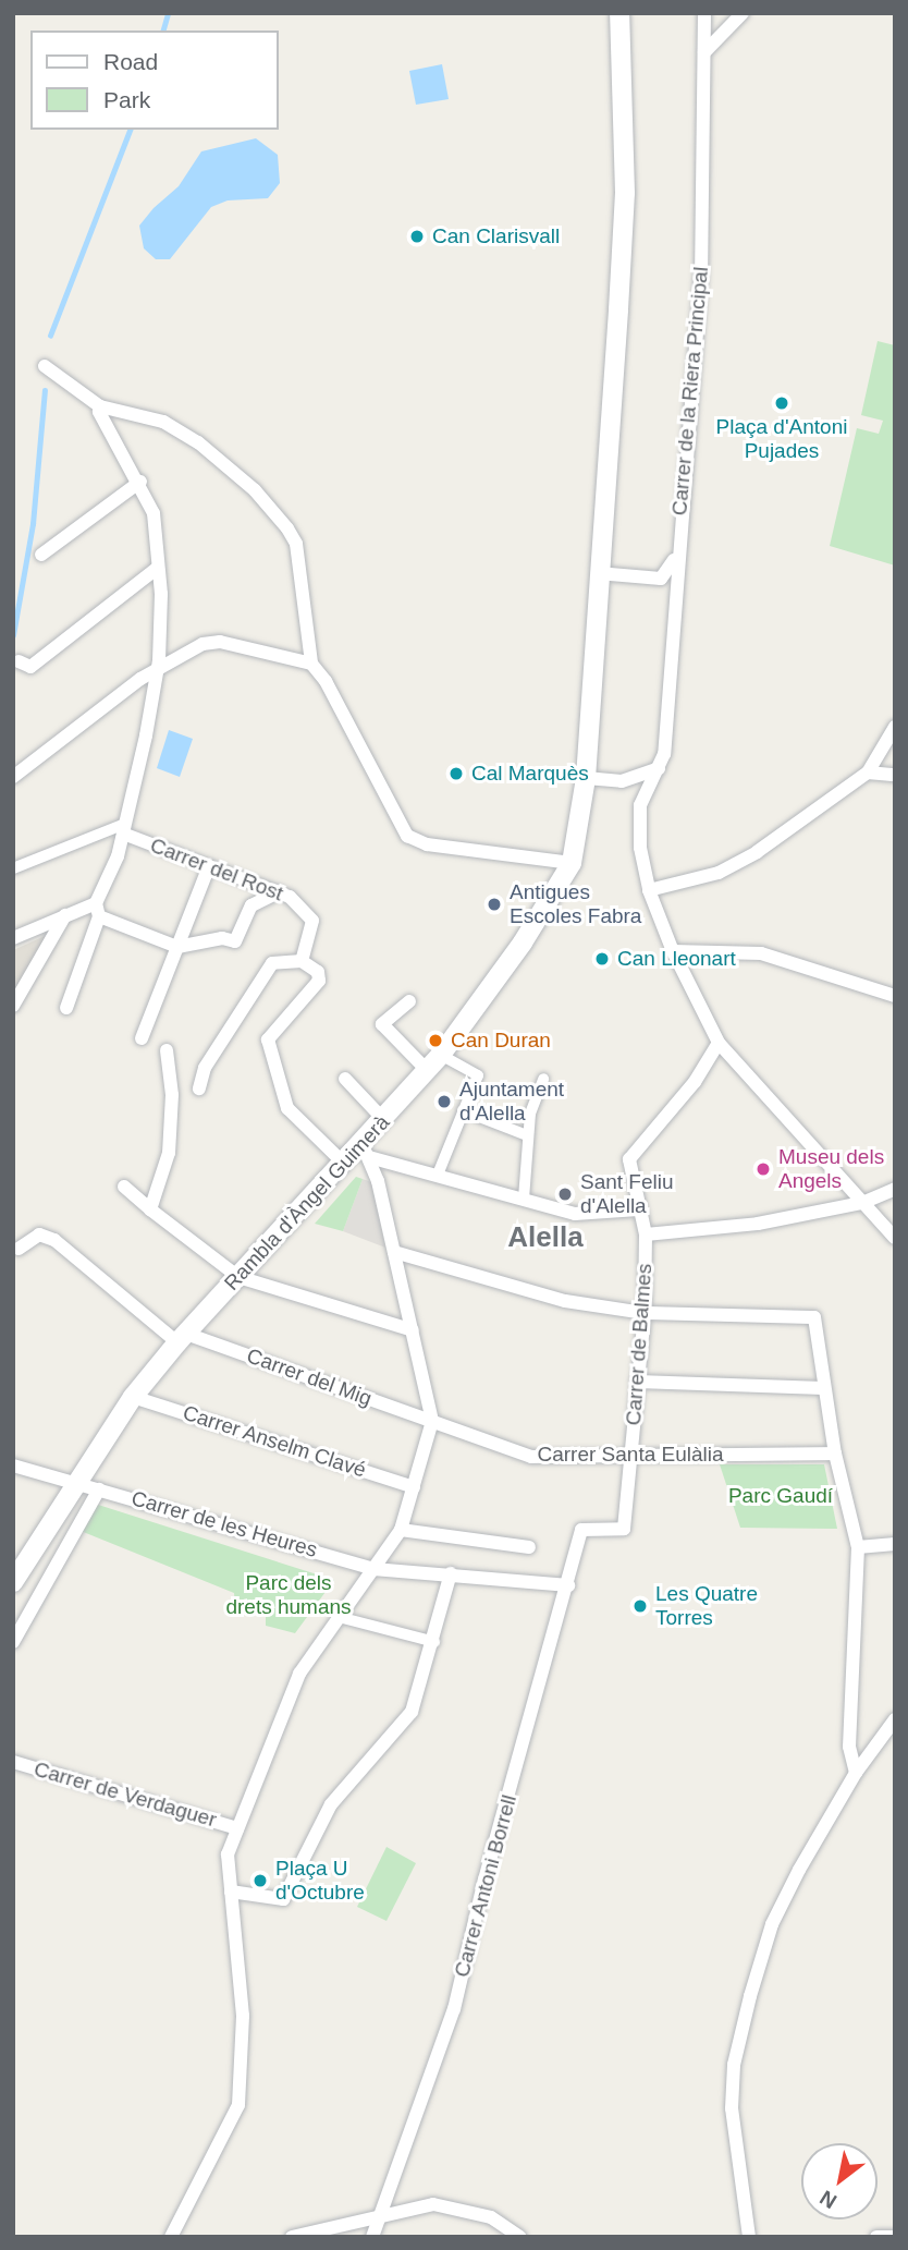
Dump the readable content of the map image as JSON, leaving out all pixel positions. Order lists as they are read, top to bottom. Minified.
{"streets":{"main road":["Rambla d'Àngel Guimerà"],"street":["Carrer de la Riera Principal","Carrer del Rost","Carrer de Balmes","Carrer del Mig","Carrer Anselm Clavé","Carrer Santa Eulàlia","Carrer de les Heures","Carrer de Verdaguer","Carrer Antoni Borrell"]},"crossings":[["Rambla d'Àngel Guimerà","Carrer del Mig"],["Rambla d'Àngel Guimerà","Carrer Anselm Clavé"],["Rambla d'Àngel Guimerà","Carrer de les Heures"],["Carrer de Balmes","Carrer Santa Eulàlia"],["Carrer de Balmes","Carrer Antoni Borrell"],["Carrer del Mig","Carrer Santa Eulàlia"],["Carrer de les Heures","Carrer Antoni Borrell"]],"districts":["Alella"],"parks":["Parc Gaudí","Parc dels drets humans"],"places":["Can Clarisvall","Plaça d'Antoni Pujades","Cal Marquès","Antigues Escoles Fabra","Can Lleonart","Can Duran","Ajuntament d'Alella","Museu dels Angels","Sant Feliu d'Alella","Les Quatre Torres","Plaça U d'Octubre"],"legend":["Road","Park"],"north":"bottom left"}
